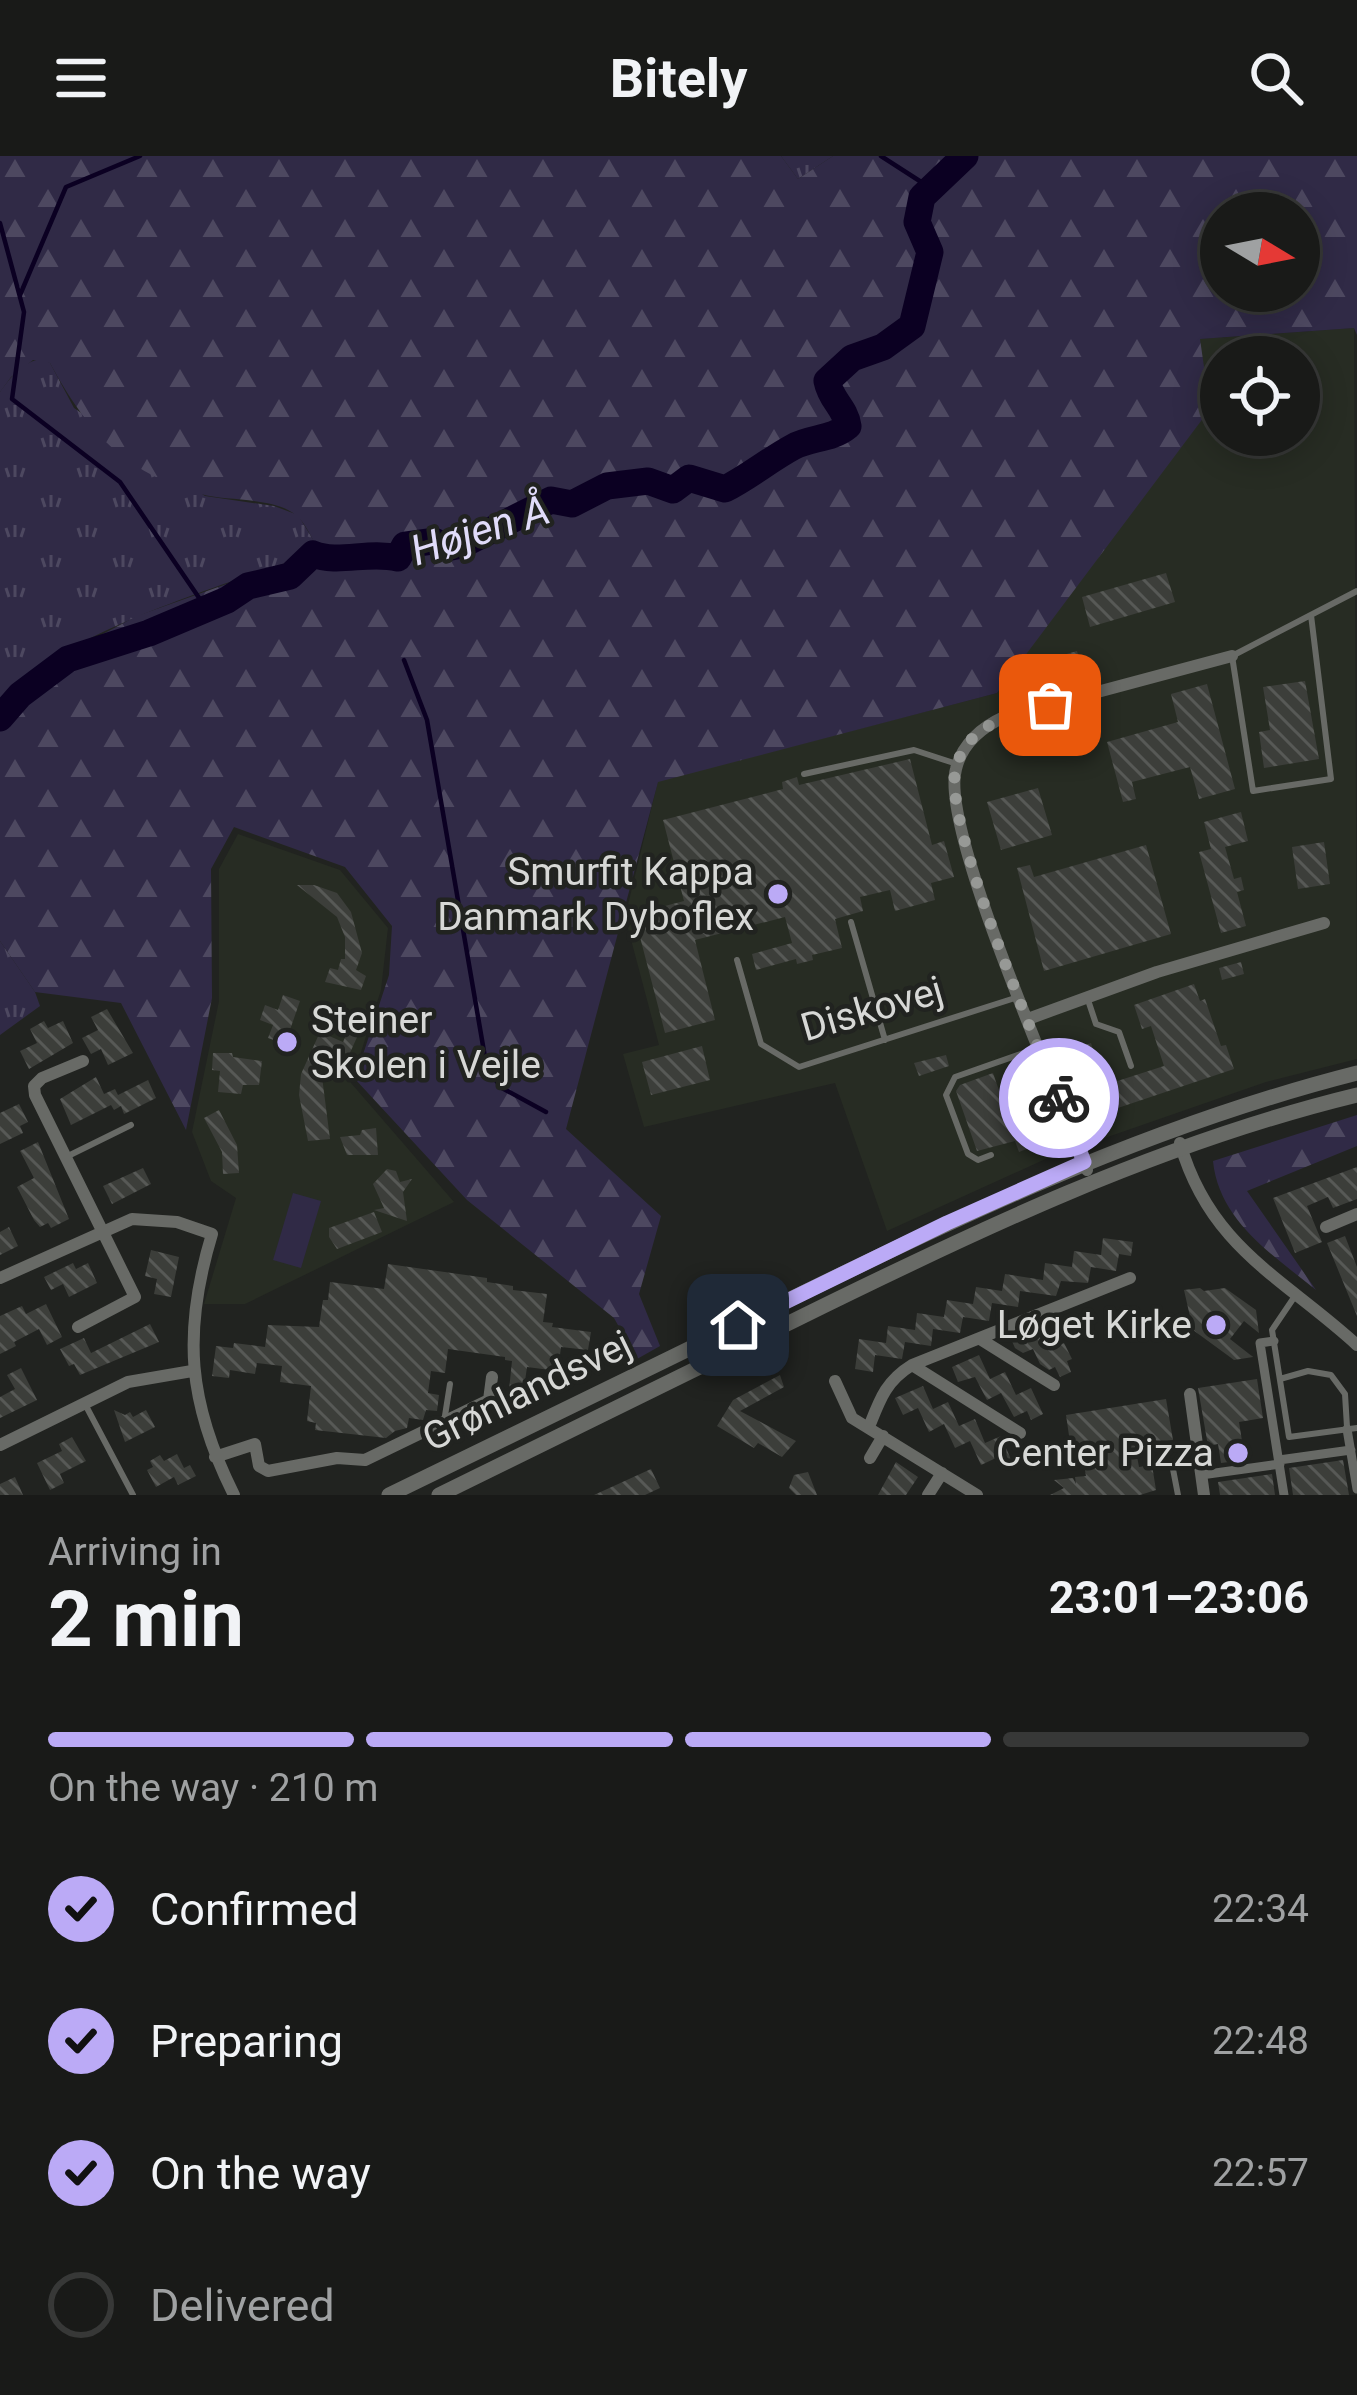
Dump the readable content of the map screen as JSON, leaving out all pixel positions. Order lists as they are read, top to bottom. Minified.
{"streets":{"street":["Grønlandsvej"],"lane":["Diskovej"]},"water":["Højen Å"],"places":["Smurfit Kappa Danmark Dyboflex","Steiner Skolen i Vejle","Løget Kirke","Center Pizza"],"north":"right","page":{"header":"Bitely","heading":["2 min","Arriving in","23:01–23:06"],"bar":"On the way · 210 m","list":[["Confirmed","22:34"],["Preparing","22:48"],["On the way","22:57"],"Delivered"]}}
